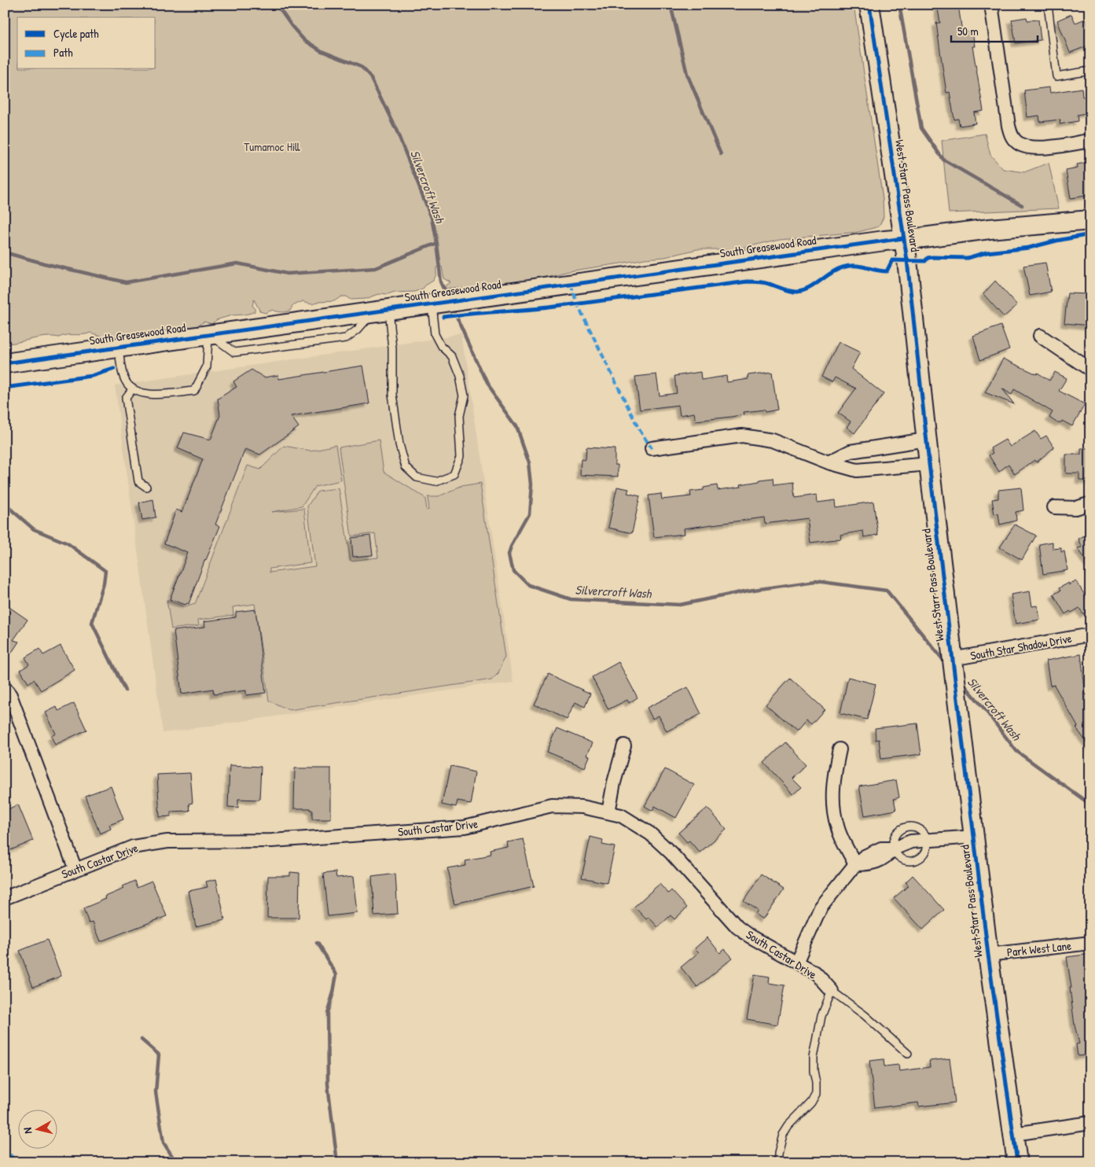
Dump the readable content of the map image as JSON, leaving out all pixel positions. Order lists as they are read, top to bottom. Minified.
{"streets":{"main road":["West Starr Pass Boulevard","South Greasewood Road"],"street":["South Star Shadow Drive","South Castar Drive","Park West Lane"]},"crossings":[["West Starr Pass Boulevard","South Greasewood Road"],["West Starr Pass Boulevard","South Star Shadow Drive"],["West Starr Pass Boulevard","Park West Lane"]],"water":["Silvercroft Wash"],"parks":["Tumamoc Hill"],"legend":["Cycle path","Path"],"scale_bar":"50 m","north":"left"}
